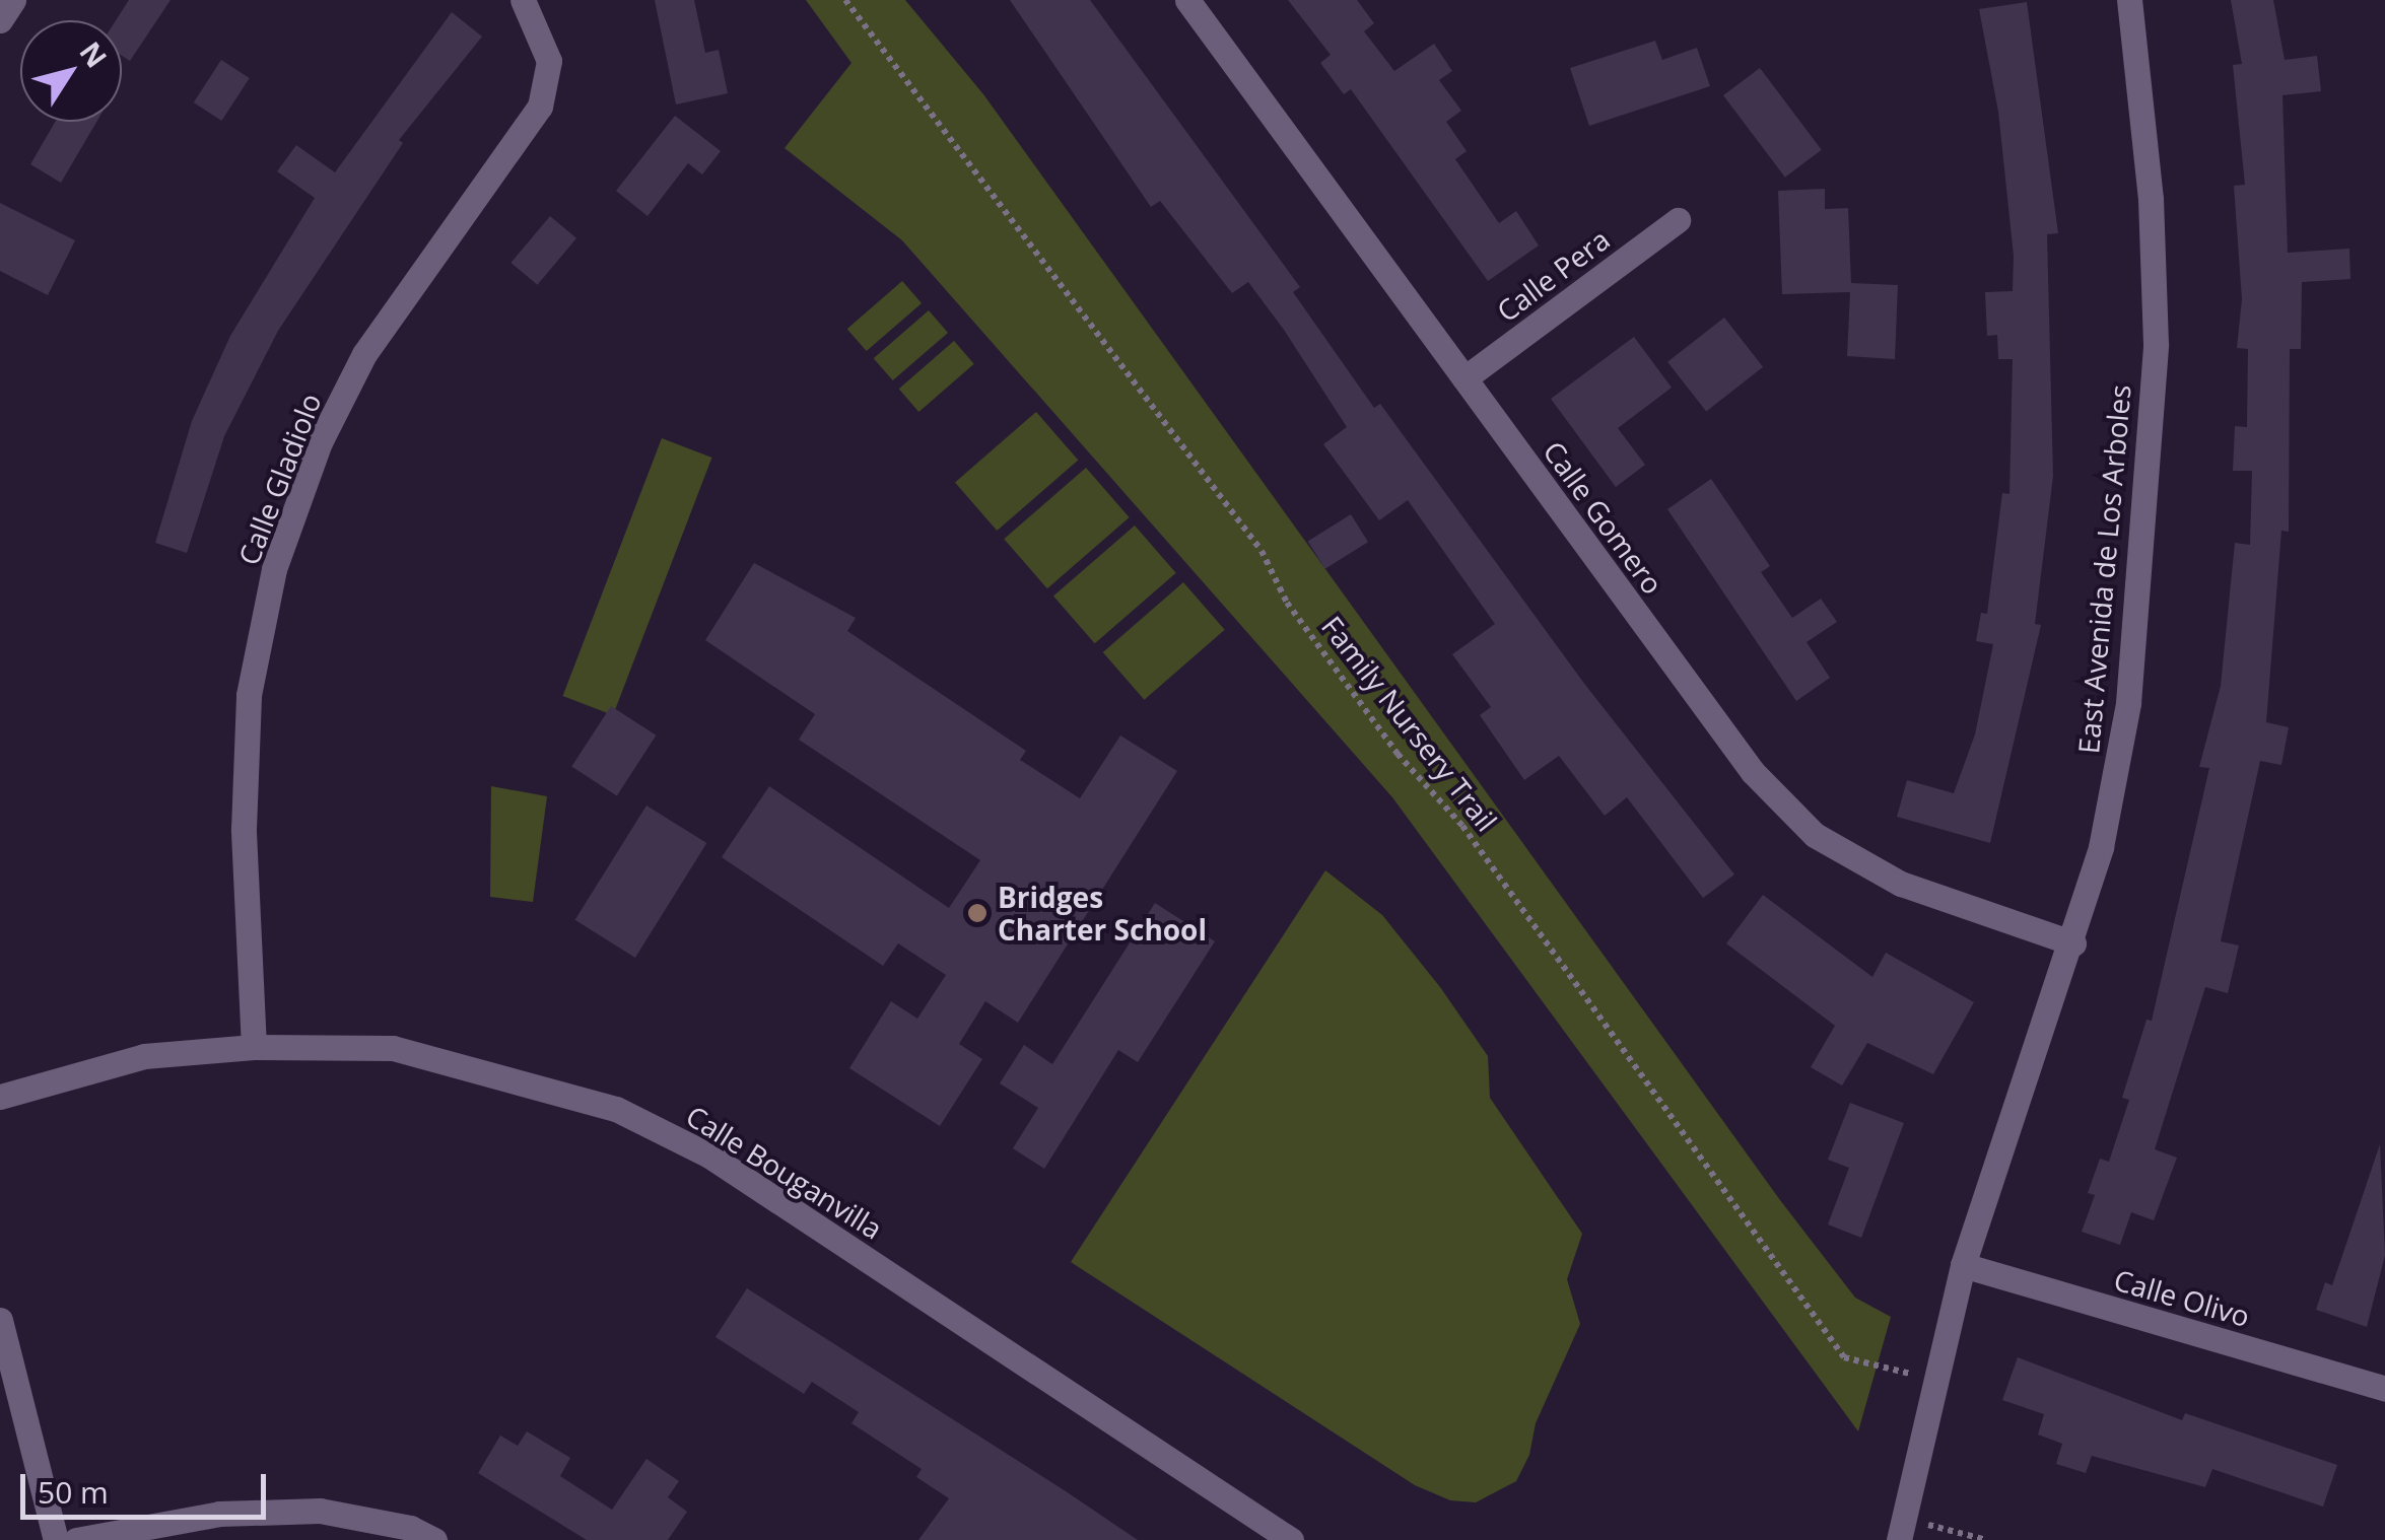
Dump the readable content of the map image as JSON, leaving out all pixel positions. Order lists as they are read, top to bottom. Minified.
{"streets":{"street":["Calle Pera","Calle Gladiolo","Calle Gomero","East Avenida de Los Arboles","Calle Bouganvilla","Calle Olivo"],"path":["Family Nursery Trail"]},"crossings":[["Calle Pera","Calle Gomero"],["Calle Gladiolo","Calle Bouganvilla"],["Calle Gomero","East Avenida de Los Arboles"],["East Avenida de Los Arboles","Family Nursery Trail"],["East Avenida de Los Arboles","Calle Olivo"]],"places":["Bridges Charter School"],"scale_bar":"50 m","north":"top right"}
